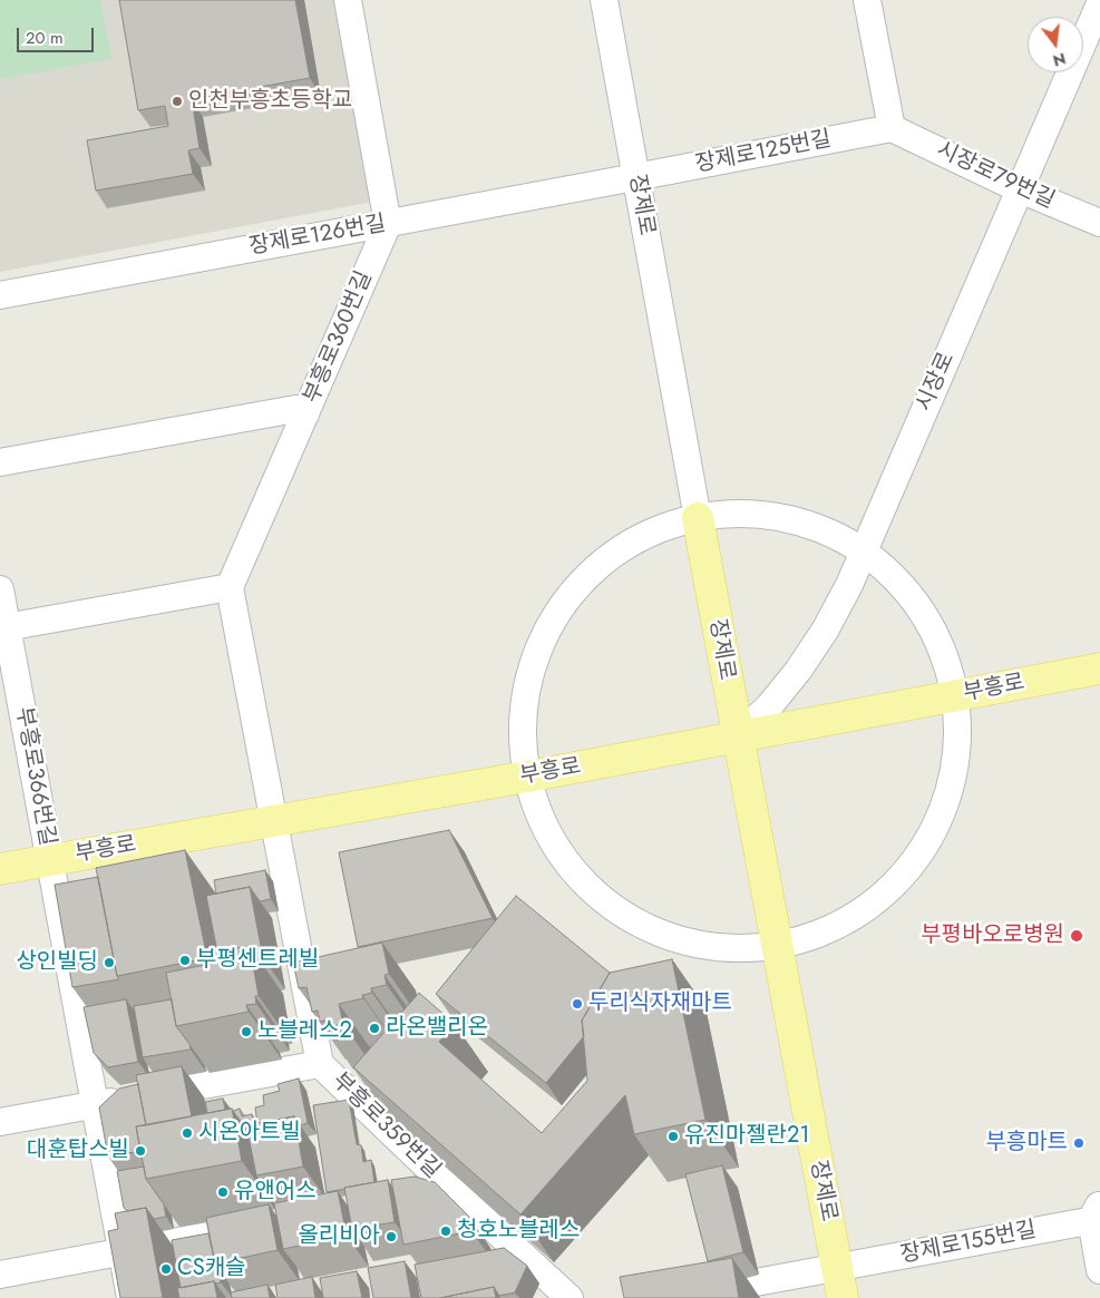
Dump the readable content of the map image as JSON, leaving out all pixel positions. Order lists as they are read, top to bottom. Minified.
{"streets":{"main road":["장제로","부흥로"],"street":["장제로125번길","시장로79번길","장제로126번길","부흥로360번길","시장로","부흥로366번길","부흥로359번길","장제로155번길"]},"crossings":[["장제로125번길","시장로79번길"],["장제로125번길","장제로"],["장제로125번길","장제로126번길"],["시장로79번길","시장로"],["장제로","장제로126번길"],["장제로","시장로"],["장제로","부흥로"],["장제로","장제로155번길"],["장제로126번길","부흥로360번길"],["시장로","부흥로"],["부흥로","부흥로366번길"],["부흥로","부흥로359번길"],["부흥로366번길","부흥로359번길"]],"places":["인천부흥초등학교","부평바오로병원","부평센트레빌","상인빌딩","두리식자재마트","라온밸리온","노블레스2","시온아트빌","유진마젤란21","부흥마트","대훈탑스빌","유앤어스","청호노블레스","올리비아","CS캐슬"],"scale_bar":"20 m","north":"bottom"}
